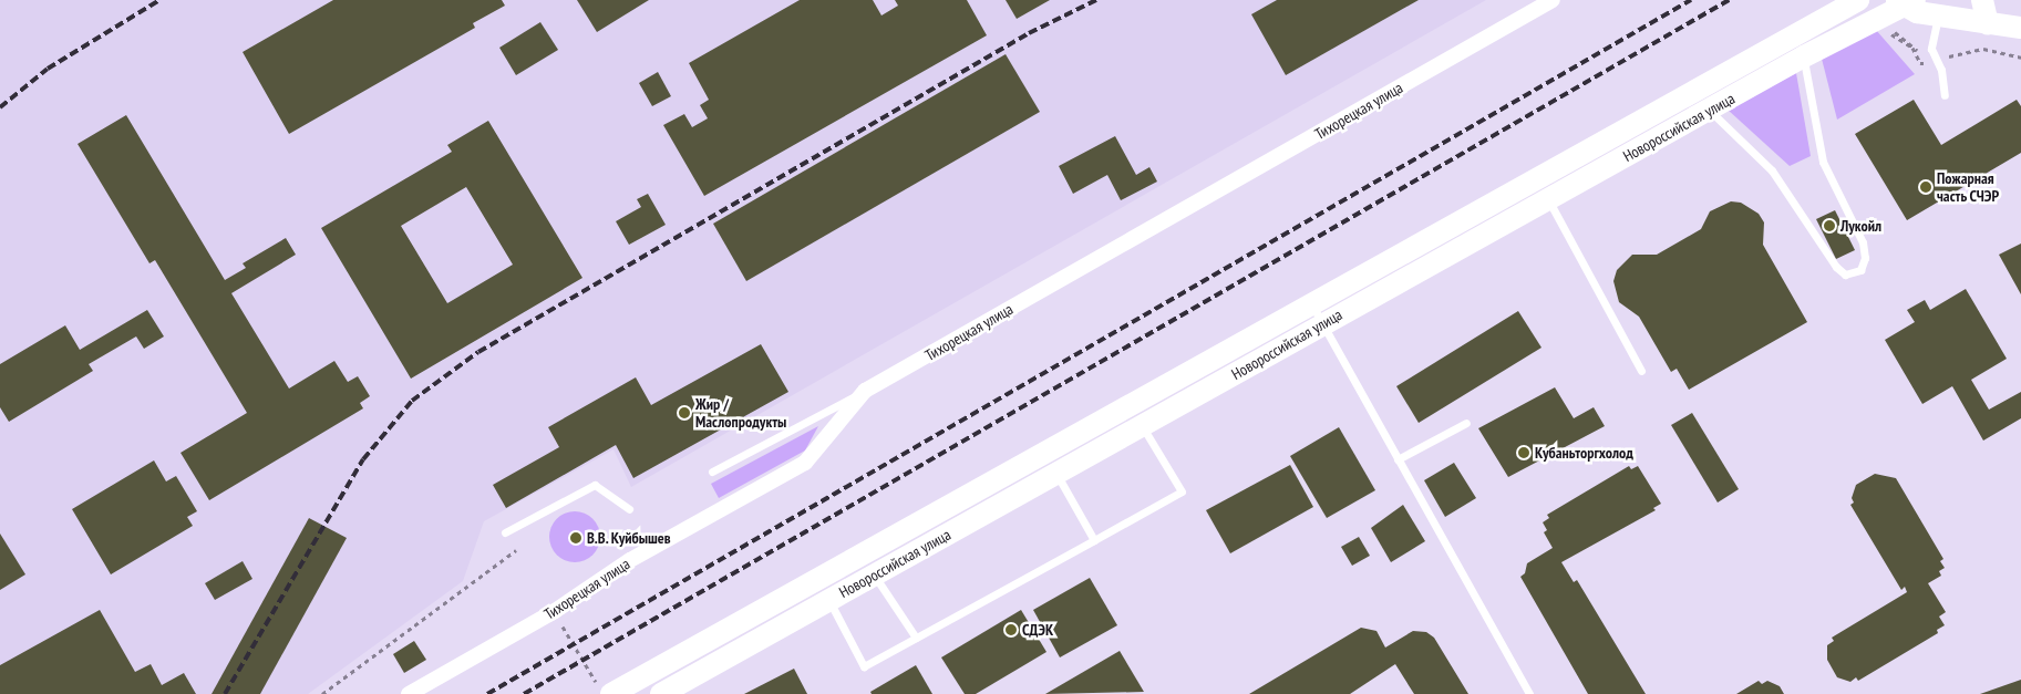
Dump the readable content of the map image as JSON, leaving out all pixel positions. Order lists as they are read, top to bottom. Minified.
{"streets":{"main road":["Новороссийская улица"],"street":["Тихорецкая улица"]},"places":["Пожарная часть СЧЭР","Лукойл","Жир / Маслопродукты","Кубаньторгхолод","В.В. Куйбышев","СДЭК"]}
